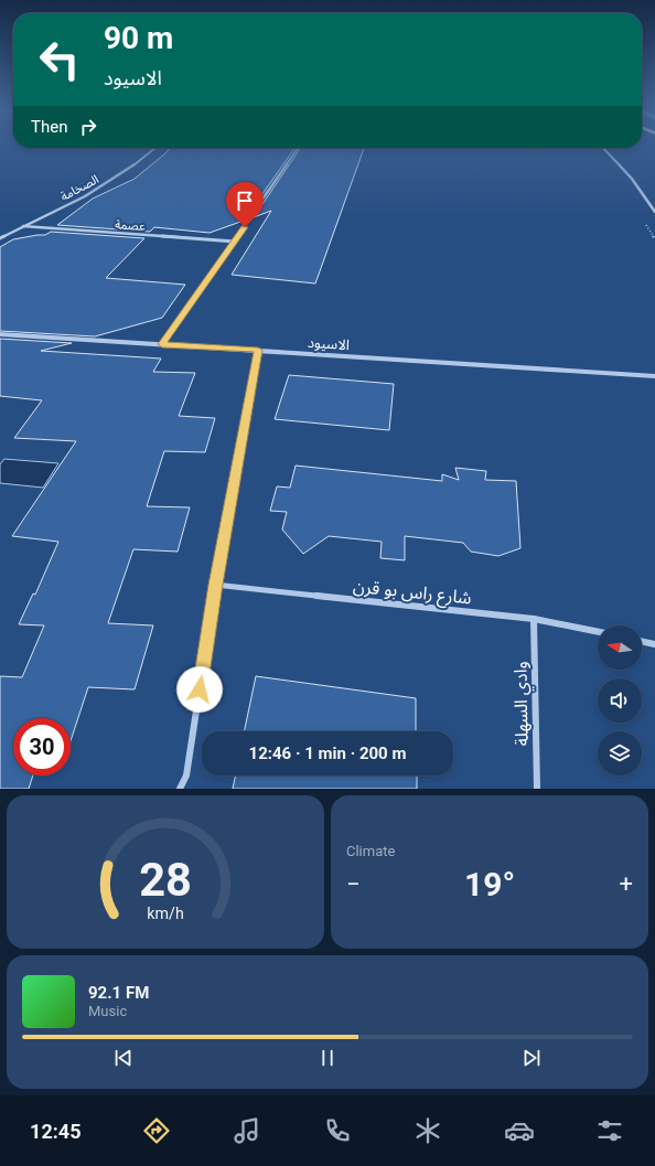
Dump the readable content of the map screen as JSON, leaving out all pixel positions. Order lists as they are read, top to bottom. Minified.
{"streets":{"street":["الصخامة","عصمة","الاسيود","شارع راس بو قرن","وادي السهلة"]},"crossings":[["الصخامة","عصمة"],["شارع راس بو قرن","وادي السهلة"]],"north":"left","page":{"turn":["90 m","الاسيود"],"then":"Then","limit":"30","trip":"12:46 · 1 min · 200 m","tile":"Climate","heat":["−","19°","+"],"song":["92.1 FM","Music"],"tabs":"12:45","gauge":["28","km/h"]}}
